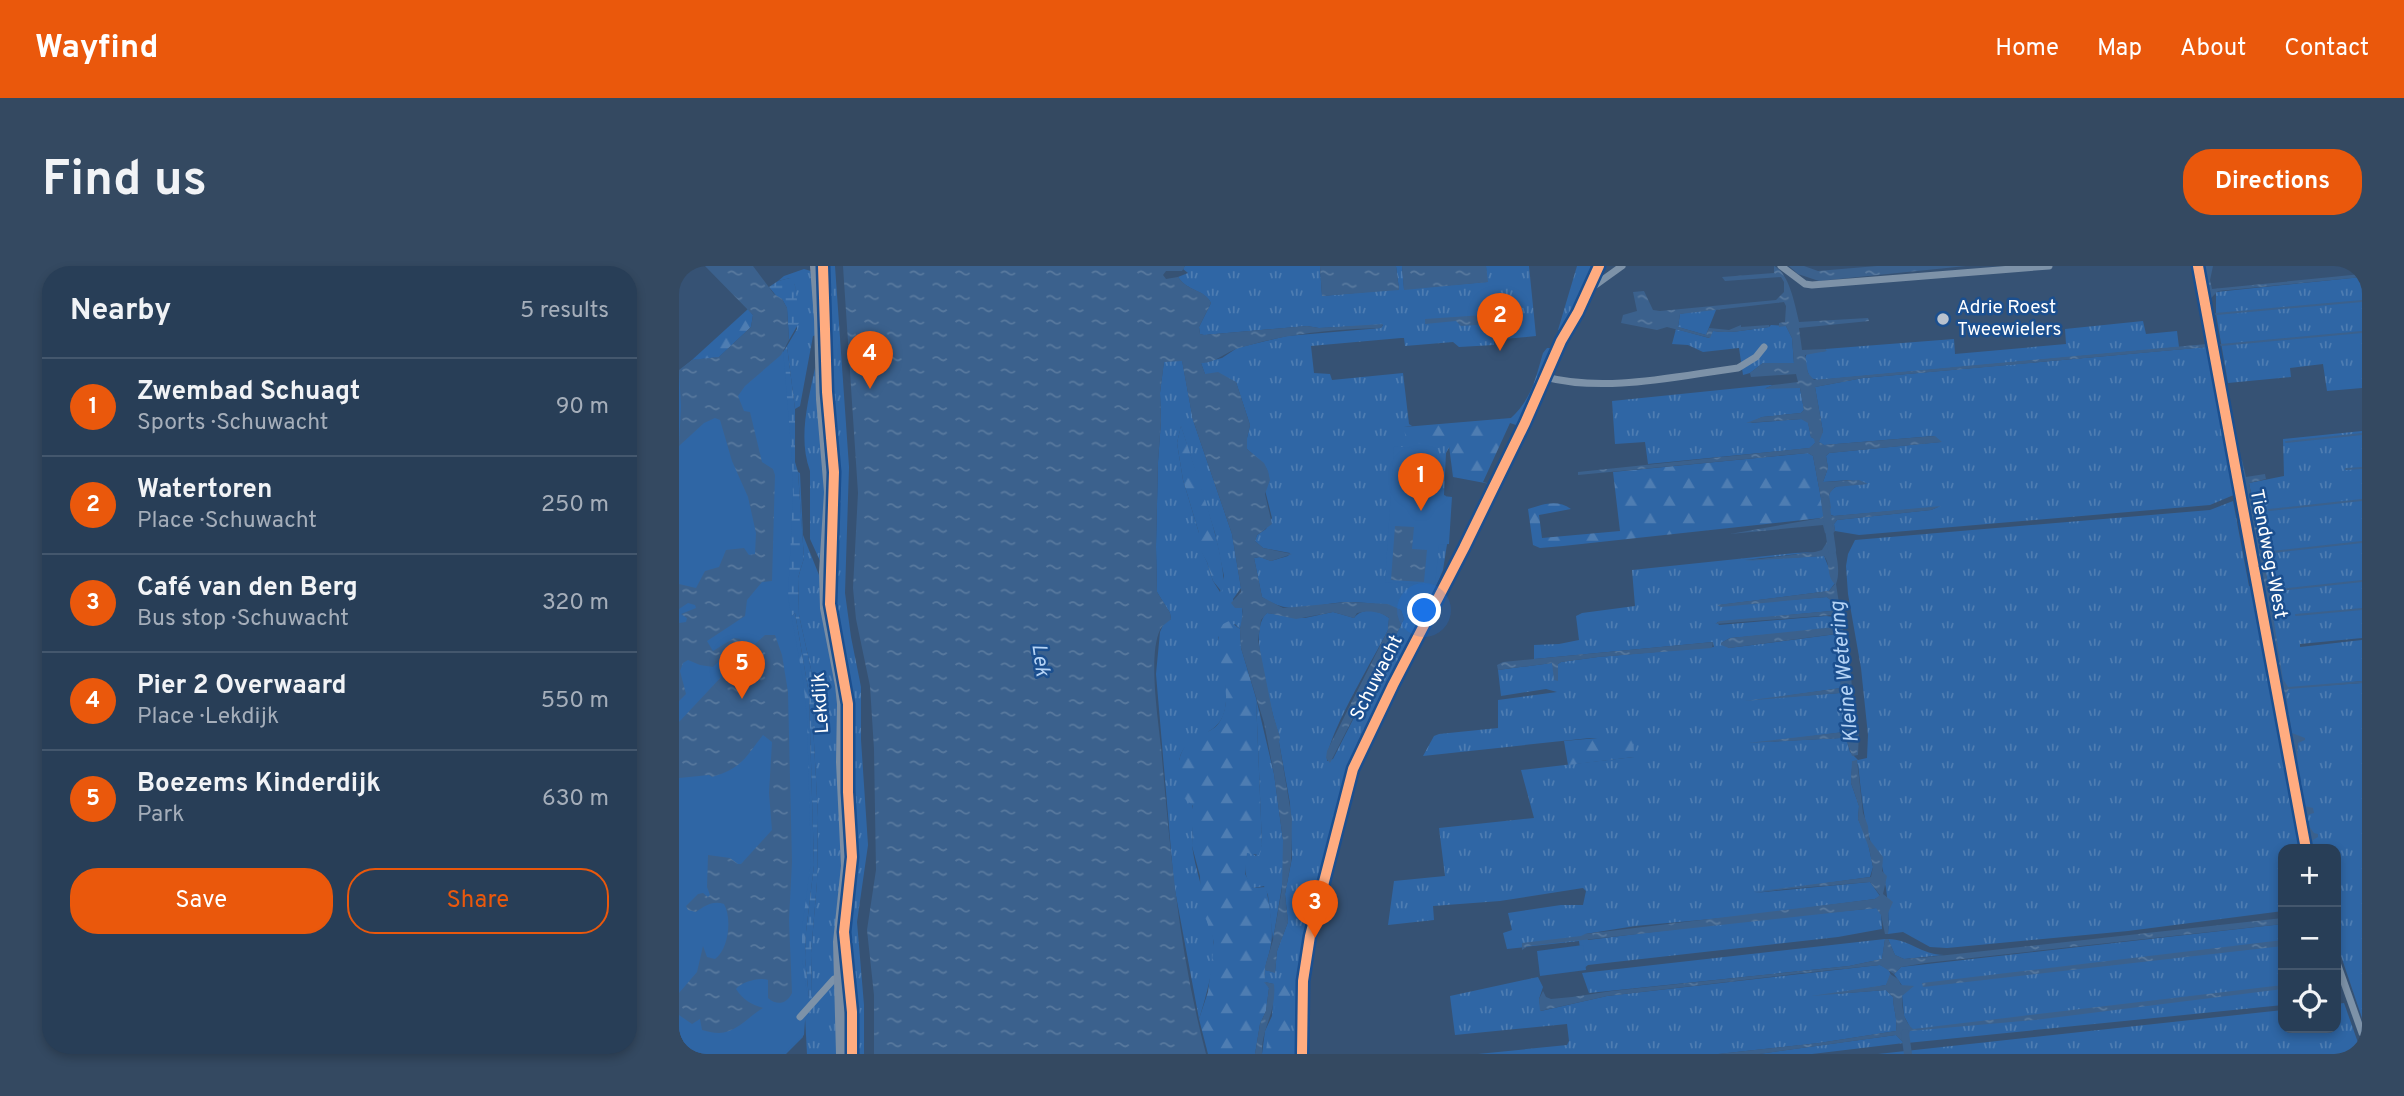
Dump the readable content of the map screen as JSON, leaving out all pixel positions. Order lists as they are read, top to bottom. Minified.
{"streets":{"street":["Tiendweg-West","Schuwacht","Lekdijk"]},"water":["Lek","Kleine Wetering"],"places":["Adrie Roest Tweewielers"],"page":{"header":"Wayfind","nav":["Home","Map","About","Contact"],"buttons":["Directions",["Save","Share"]],"title":"Find us","heading":["Nearby","5 results"],"pins":["2","4","1","5","3"],"list":[{"mark":"1","name":"Zwembad Schuagt","note":"Sports · Schuwacht","value":"90 m"},{"mark":"2","name":"Watertoren","note":"Place · Schuwacht","value":"250 m"},{"mark":"3","name":"Café van den Berg","note":"Bus stop · Schuwacht","value":"320 m"},{"mark":"4","name":"Pier 2 Overwaard","note":"Place · Lekdijk","value":"550 m"},{"mark":"5","name":"Boezems Kinderdijk","note":"Park","value":"630 m"}],"map_buttons":["+","−"]}}
